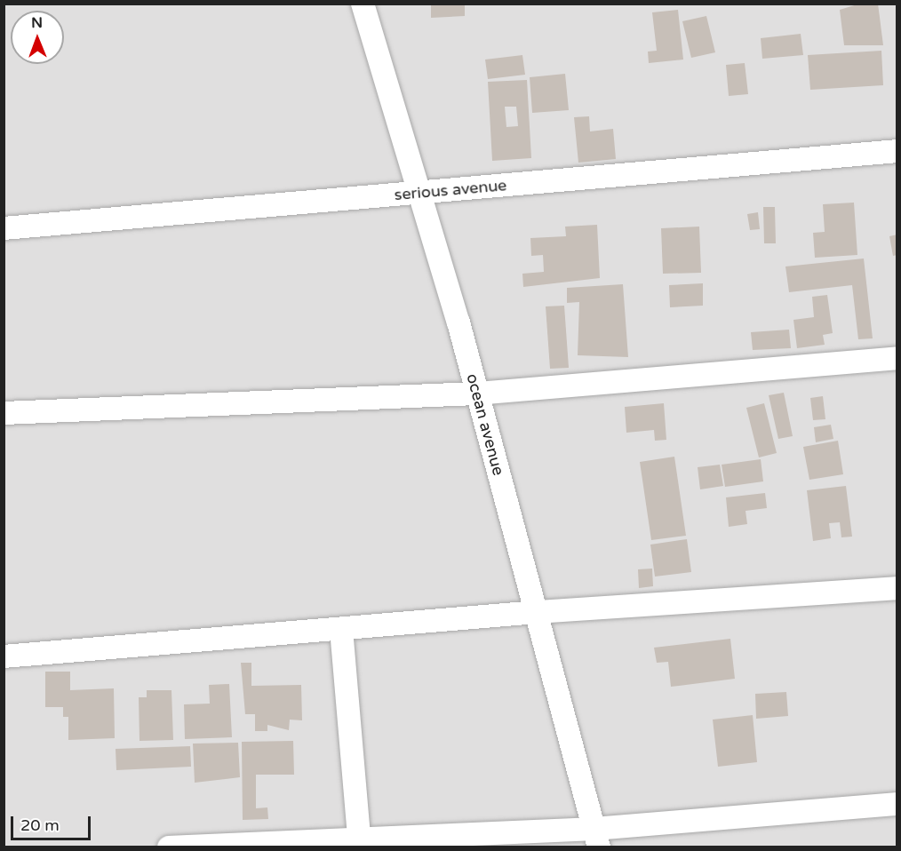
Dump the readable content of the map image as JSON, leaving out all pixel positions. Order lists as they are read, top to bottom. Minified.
{"streets":{"street":["serious avenue","ocean avenue"]},"crossings":[["serious avenue","ocean avenue"]],"scale_bar":"20 m","north":"top"}
